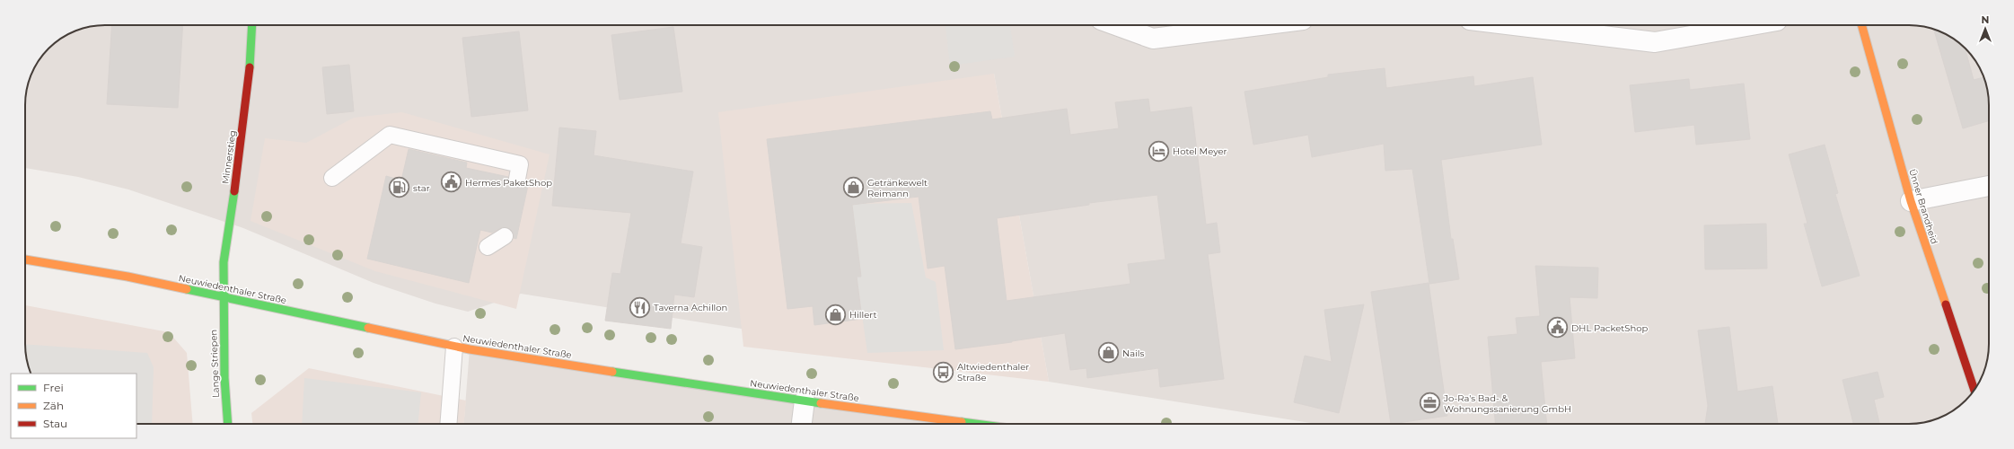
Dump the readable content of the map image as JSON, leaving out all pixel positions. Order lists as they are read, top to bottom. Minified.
{"streets":{"street":["Minnerstieg","Ünner Brandheid","Neuwiedenthaler Straße","Lange Striepen"]},"crossings":[["Minnerstieg","Neuwiedenthaler Straße"],["Minnerstieg","Lange Striepen"],["Neuwiedenthaler Straße","Lange Striepen"]],"places":{"hotel":["Hotel Meyer"],"public building":["Hermes PaketShop","DHL PacketShop"],"fuel station":["star"],"shop":["Getränkewelt Reimann","Hillert","Nails"],"restaurant":["Taverna Achillon"],"bus stop":["Altwiedenthaler Straße"],"office":["Jo-Ra's Bad- & Wohnungssanierung GmbH"]},"legend":["Frei","Zäh","Stau"],"north":"top"}
